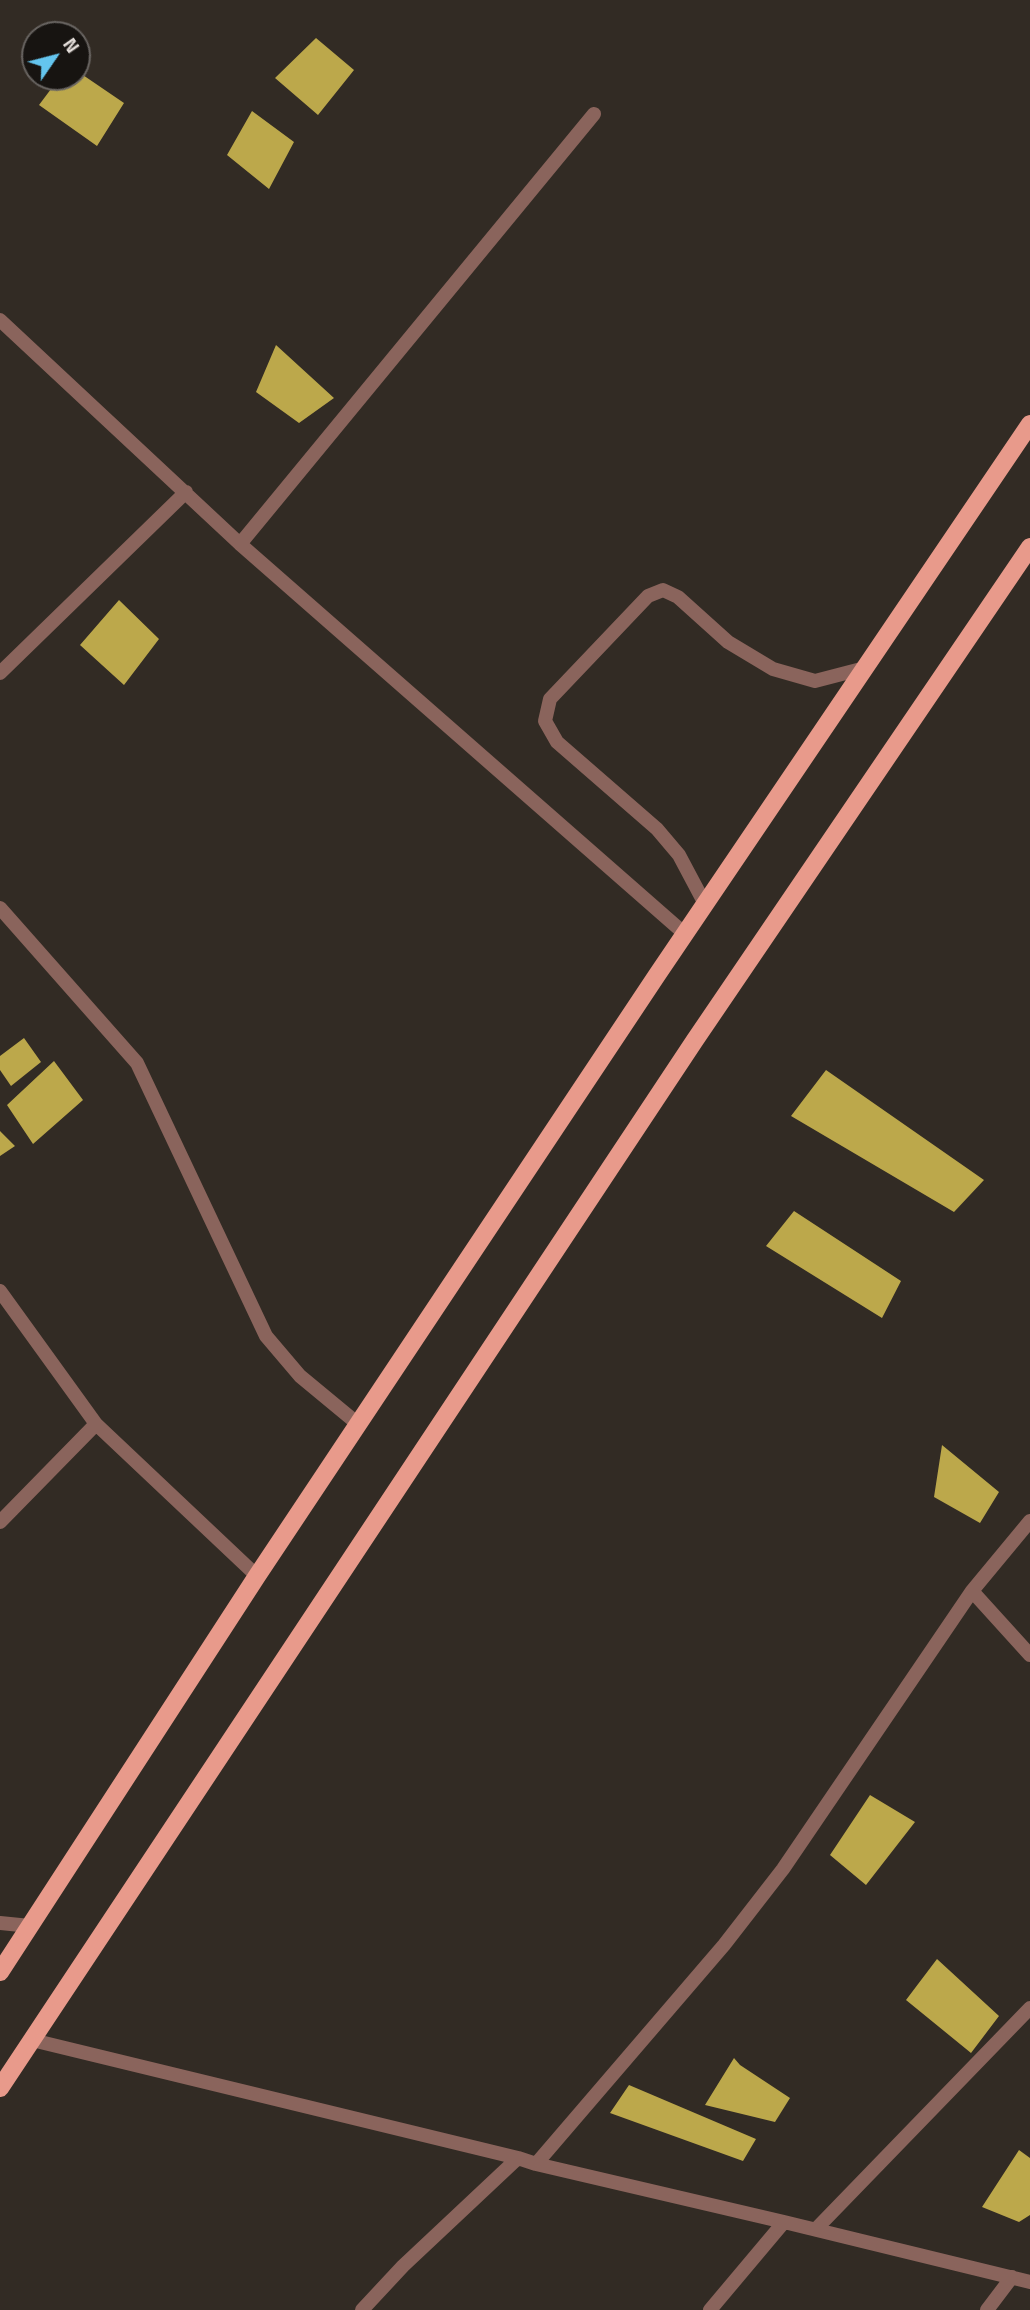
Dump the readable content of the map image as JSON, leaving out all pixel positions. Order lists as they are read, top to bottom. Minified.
{"north":"top right"}
